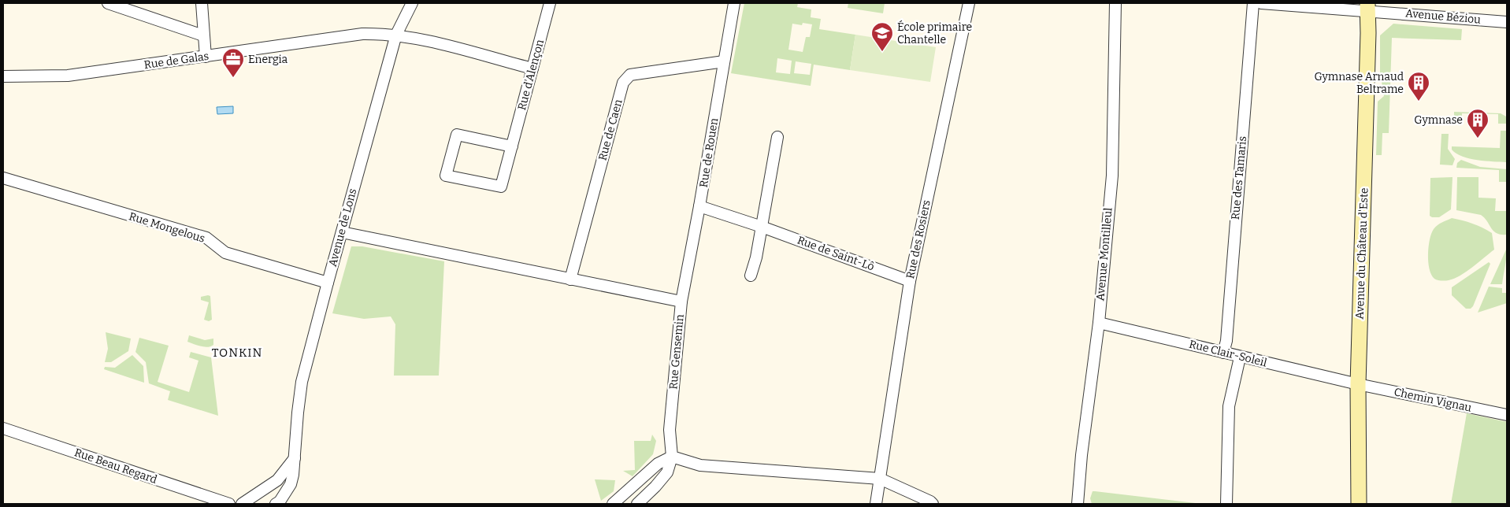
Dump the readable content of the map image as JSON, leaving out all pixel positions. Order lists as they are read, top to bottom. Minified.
{"streets":{"street":["Avenue Béziou","Rue de Galas","Rue d'Alençon","Rue de Caen","Rue de Rouen","Rue des Tamaris","Rue Mongelous","Avenue de Lons","Rue des Rosiers","Rue de Saint-Lô","Avenue du Château d'Este","Avenue Montilleul","Rue Gensemin","Rue Clair-Soleil","Chemin Vignau","Rue Beau Regard"]},"crossings":[["Avenue Béziou","Avenue du Château d'Este"],["Rue de Galas","Rue d'Alençon"],["Rue de Galas","Avenue de Lons"],["Rue de Caen","Rue de Rouen"],["Rue de Caen","Rue Gensemin"],["Rue de Rouen","Rue de Saint-Lô"],["Rue de Rouen","Rue Gensemin"],["Rue des Tamaris","Rue Clair-Soleil"],["Rue Mongelous","Avenue de Lons"],["Avenue de Lons","Rue Gensemin"],["Rue des Rosiers","Rue de Saint-Lô"],["Avenue du Château d'Este","Rue Clair-Soleil"],["Avenue du Château d'Este","Chemin Vignau"],["Avenue Montilleul","Rue Clair-Soleil"],["Rue Clair-Soleil","Chemin Vignau"]],"districts":["TONKIN"],"places":{"school or university":["École primaire Chantelle"],"office":["Energia"],"building":["Gymnase Arnaud Beltrame","Gymnase"]}}
